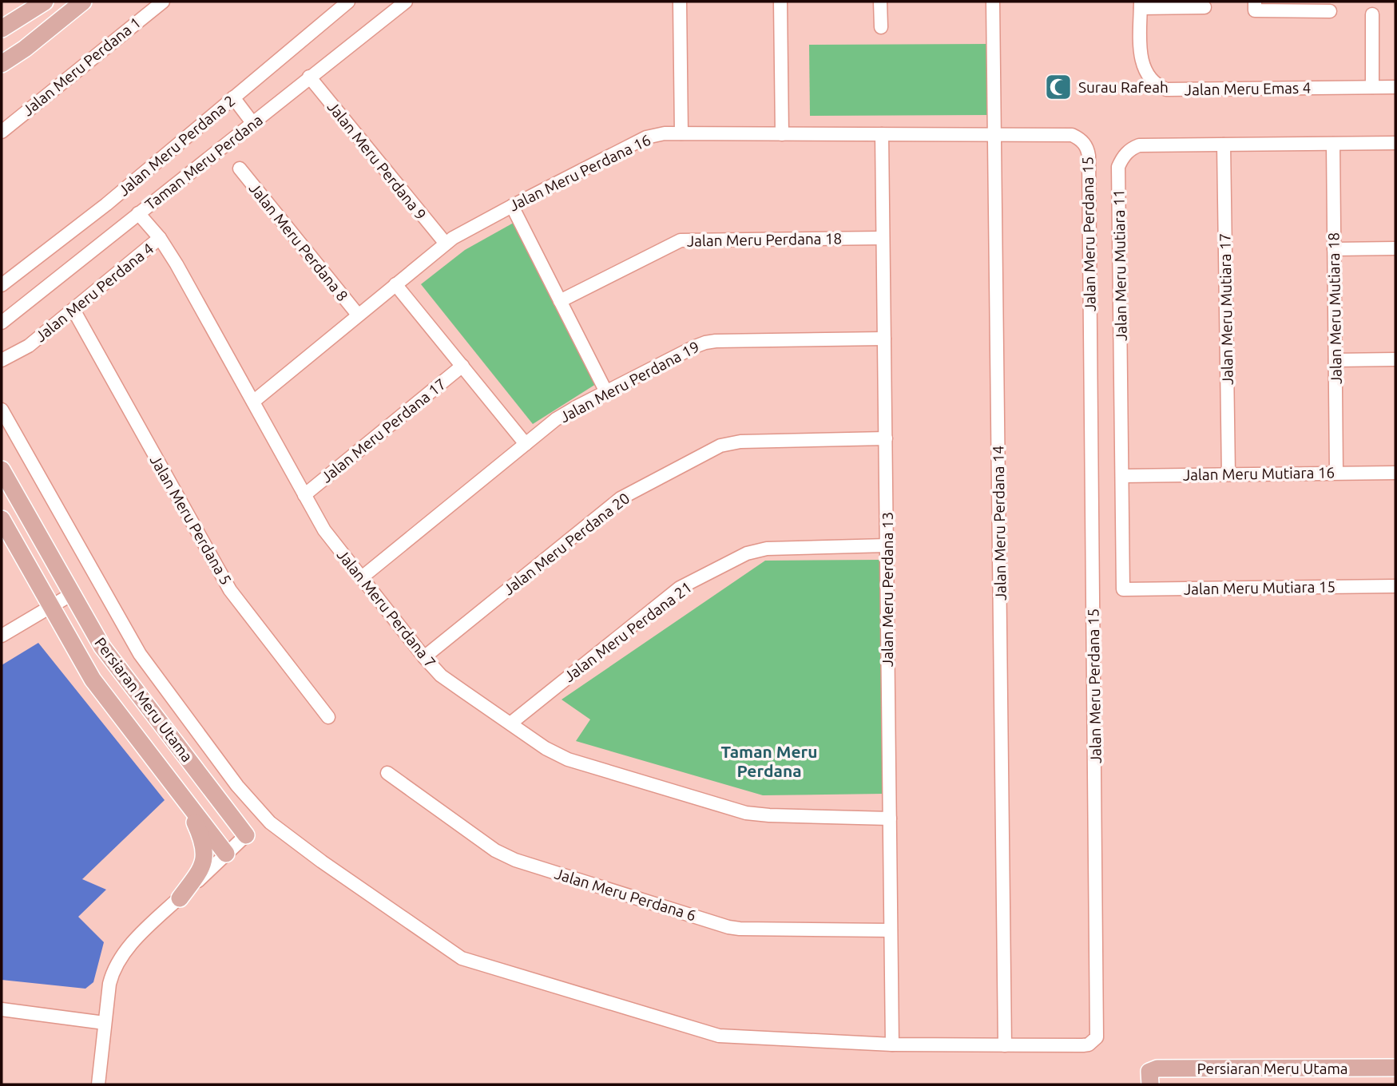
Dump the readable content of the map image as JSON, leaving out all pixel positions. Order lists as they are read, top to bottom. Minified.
{"streets":{"main road":["Persiaran Meru Utama"],"street":["Jalan Meru Perdana 1","Jalan Meru Emas 4","Jalan Meru Perdana 2","Jalan Meru Perdana 9","Taman Meru Perdana","Jalan Meru Perdana 16","Jalan Meru Perdana 15","Jalan Meru Perdana 18","Jalan Meru Perdana 8","Jalan Meru Mutiara 11","Jalan Meru Perdana 4","Jalan Meru Mutiara 18","Jalan Meru Mutiara 17","Jalan Meru Perdana 19","Jalan Meru Perdana 17","Jalan Meru Mutiara 16","Jalan Meru Perdana 5","Jalan Meru Perdana 14","Jalan Meru Perdana 20","Jalan Meru Mutiara 15","Jalan Meru Perdana 13","Jalan Meru Perdana 7","Jalan Meru Perdana 21","Jalan Meru Perdana 6"]},"crossings":[["Jalan Meru Perdana 9","Taman Meru Perdana"],["Jalan Meru Perdana 9","Jalan Meru Perdana 16"],["Taman Meru Perdana","Jalan Meru Perdana 7"],["Jalan Meru Perdana 16","Jalan Meru Perdana 15"],["Jalan Meru Perdana 16","Jalan Meru Perdana 8"],["Jalan Meru Perdana 16","Jalan Meru Perdana 14"],["Jalan Meru Perdana 16","Jalan Meru Perdana 13"],["Jalan Meru Perdana 16","Jalan Meru Perdana 7"],["Jalan Meru Perdana 15","Jalan Meru Perdana 14"],["Jalan Meru Perdana 15","Jalan Meru Perdana 13"],["Jalan Meru Perdana 18","Jalan Meru Perdana 13"],["Jalan Meru Mutiara 11","Jalan Meru Mutiara 18"],["Jalan Meru Mutiara 11","Jalan Meru Mutiara 17"],["Jalan Meru Mutiara 11","Jalan Meru Mutiara 16"],["Jalan Meru Mutiara 11","Jalan Meru Mutiara 15"],["Jalan Meru Perdana 4","Jalan Meru Perdana 5"],["Jalan Meru Perdana 4","Jalan Meru Perdana 7"],["Jalan Meru Mutiara 18","Jalan Meru Mutiara 16"],["Jalan Meru Mutiara 17","Jalan Meru Mutiara 16"],["Jalan Meru Perdana 19","Jalan Meru Perdana 13"],["Jalan Meru Perdana 19","Jalan Meru Perdana 7"],["Jalan Meru Perdana 17","Jalan Meru Perdana 7"],["Jalan Meru Perdana 20","Jalan Meru Perdana 13"],["Jalan Meru Perdana 20","Jalan Meru Perdana 7"],["Jalan Meru Perdana 13","Jalan Meru Perdana 7"],["Jalan Meru Perdana 13","Jalan Meru Perdana 21"],["Jalan Meru Perdana 13","Jalan Meru Perdana 6"],["Jalan Meru Perdana 7","Jalan Meru Perdana 21"]],"districts":["Taman Meru Perdana"],"places":{"mosque":["Surau Rafeah"]}}
